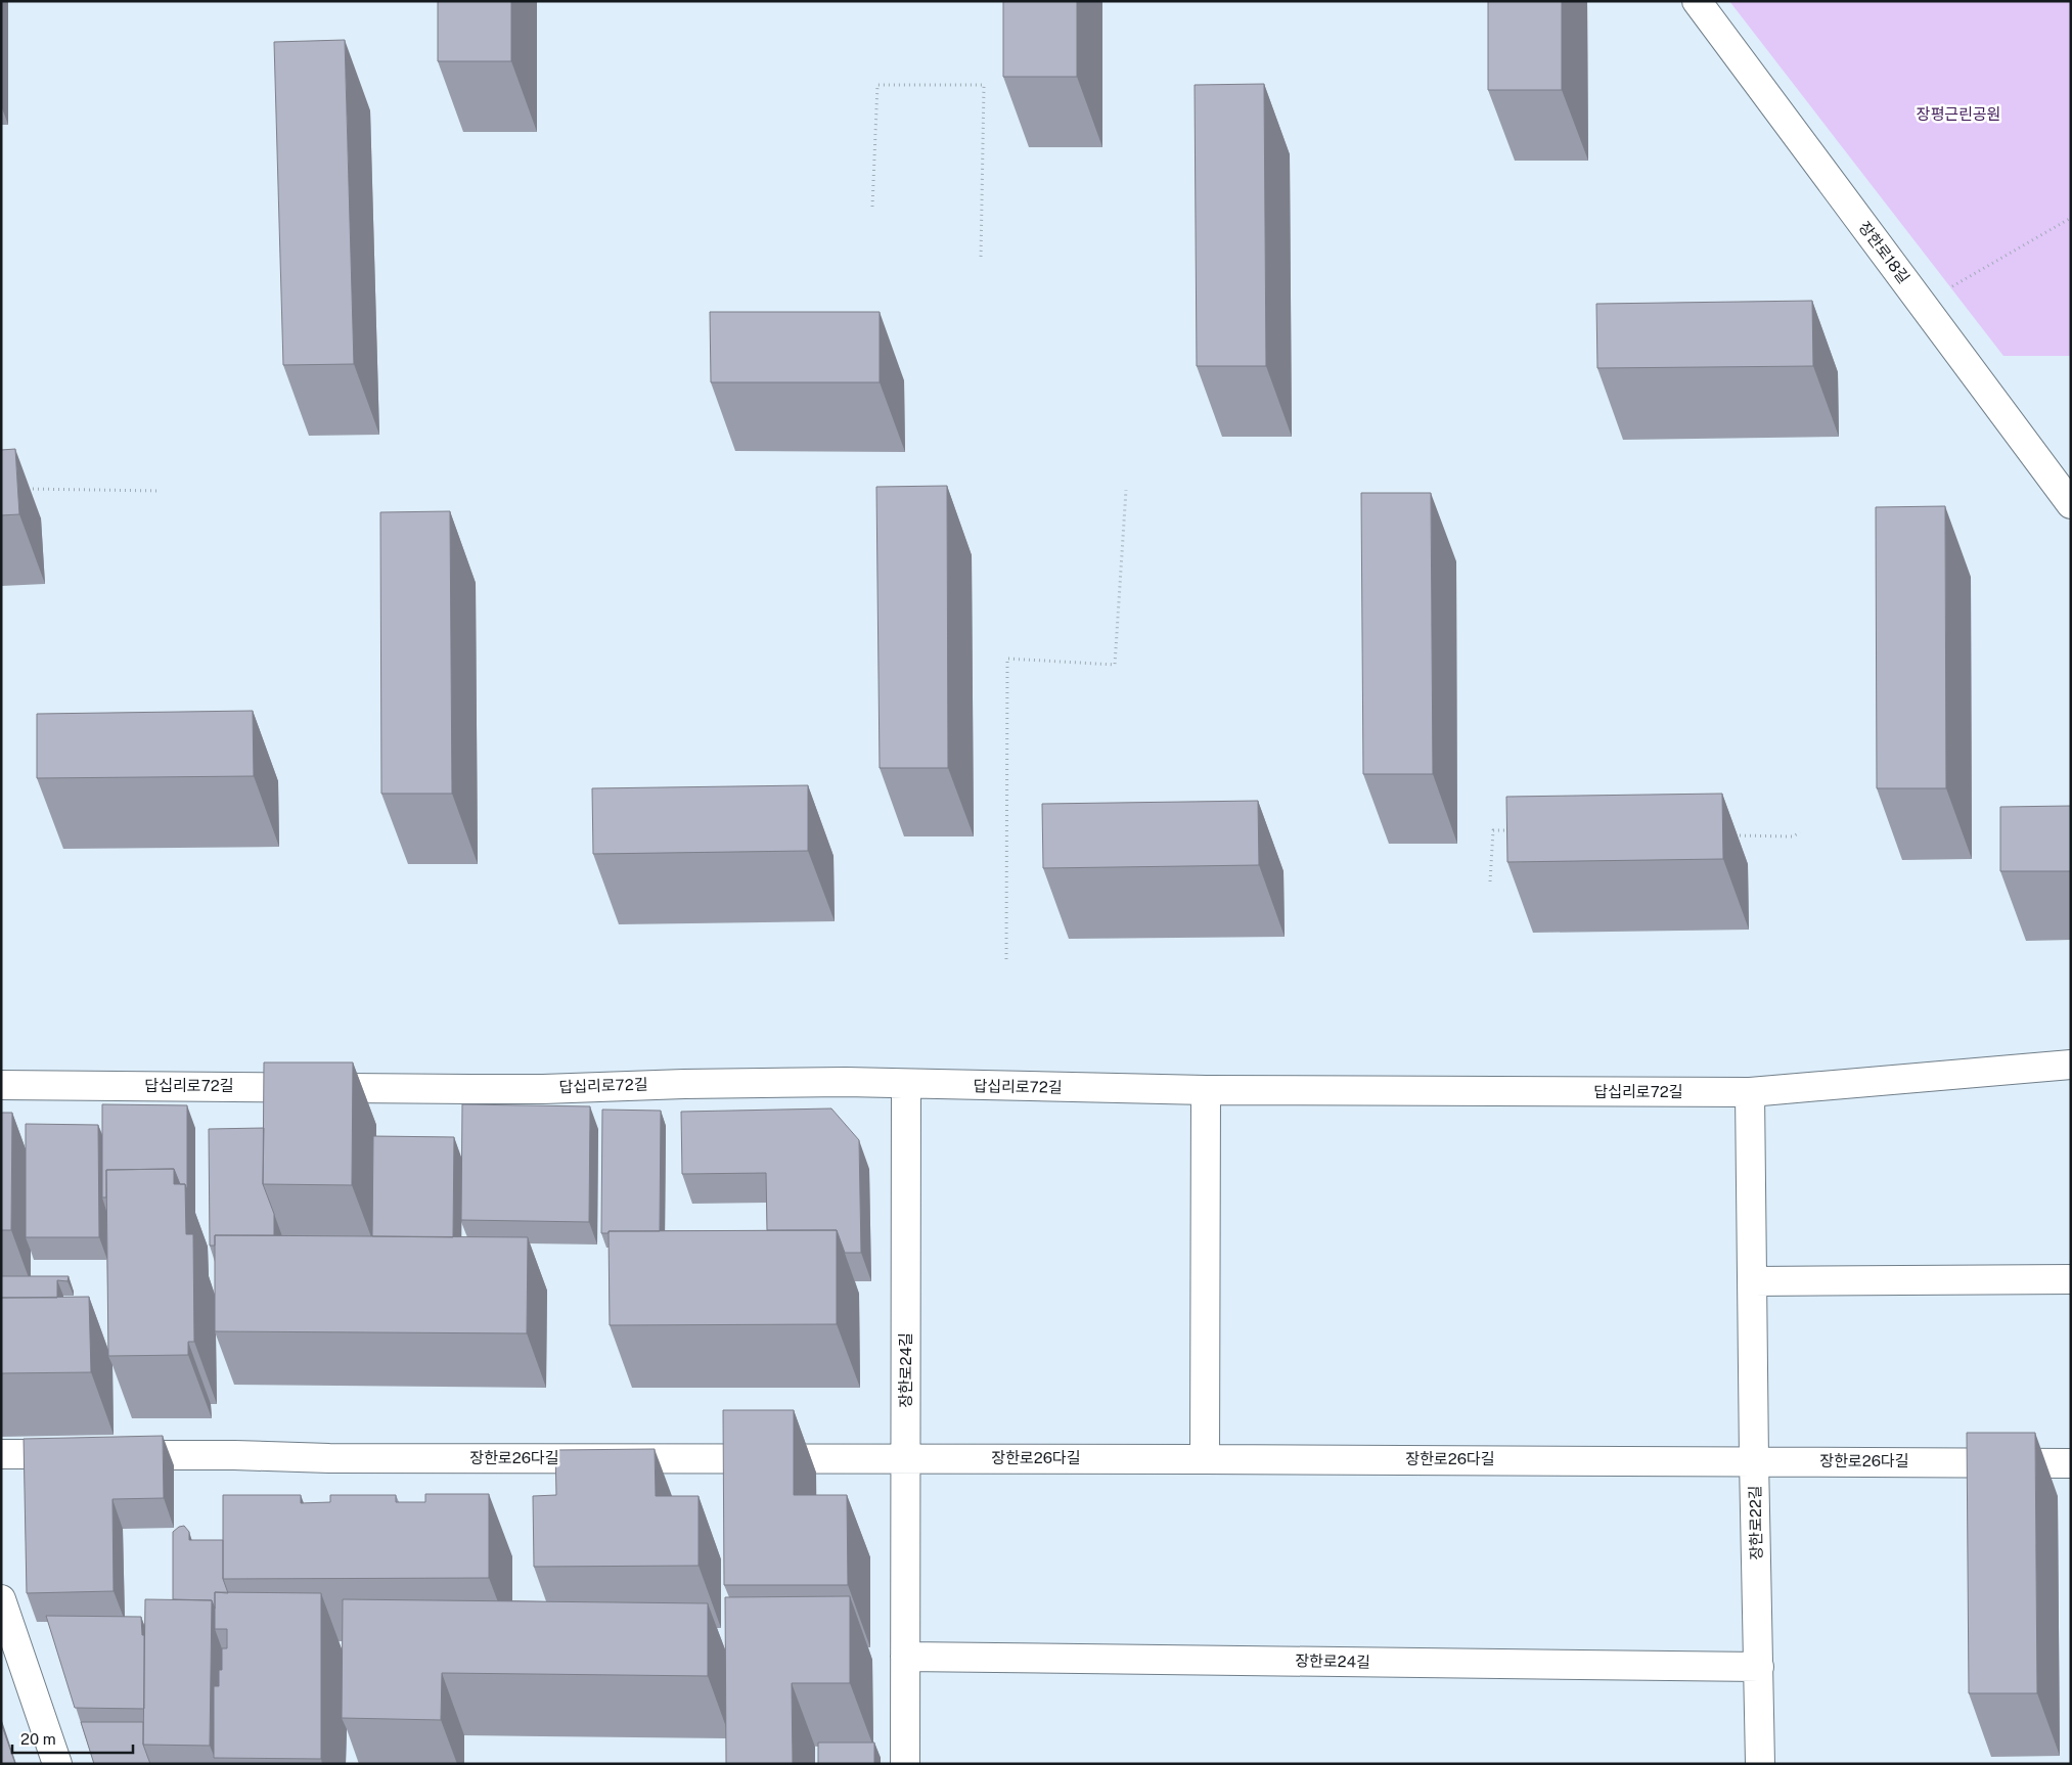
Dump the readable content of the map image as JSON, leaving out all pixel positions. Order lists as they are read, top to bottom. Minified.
{"streets":{"street":["장한로18길","답십리로72길","장한로24길","장한로26다길","장한로22길"]},"crossings":[["답십리로72길","장한로24길"],["답십리로72길","장한로22길"],["장한로24길","장한로26다길"],["장한로24길","장한로22길"],["장한로26다길","장한로22길"]],"parks":["장평근린공원"],"scale_bar":"20 m"}
